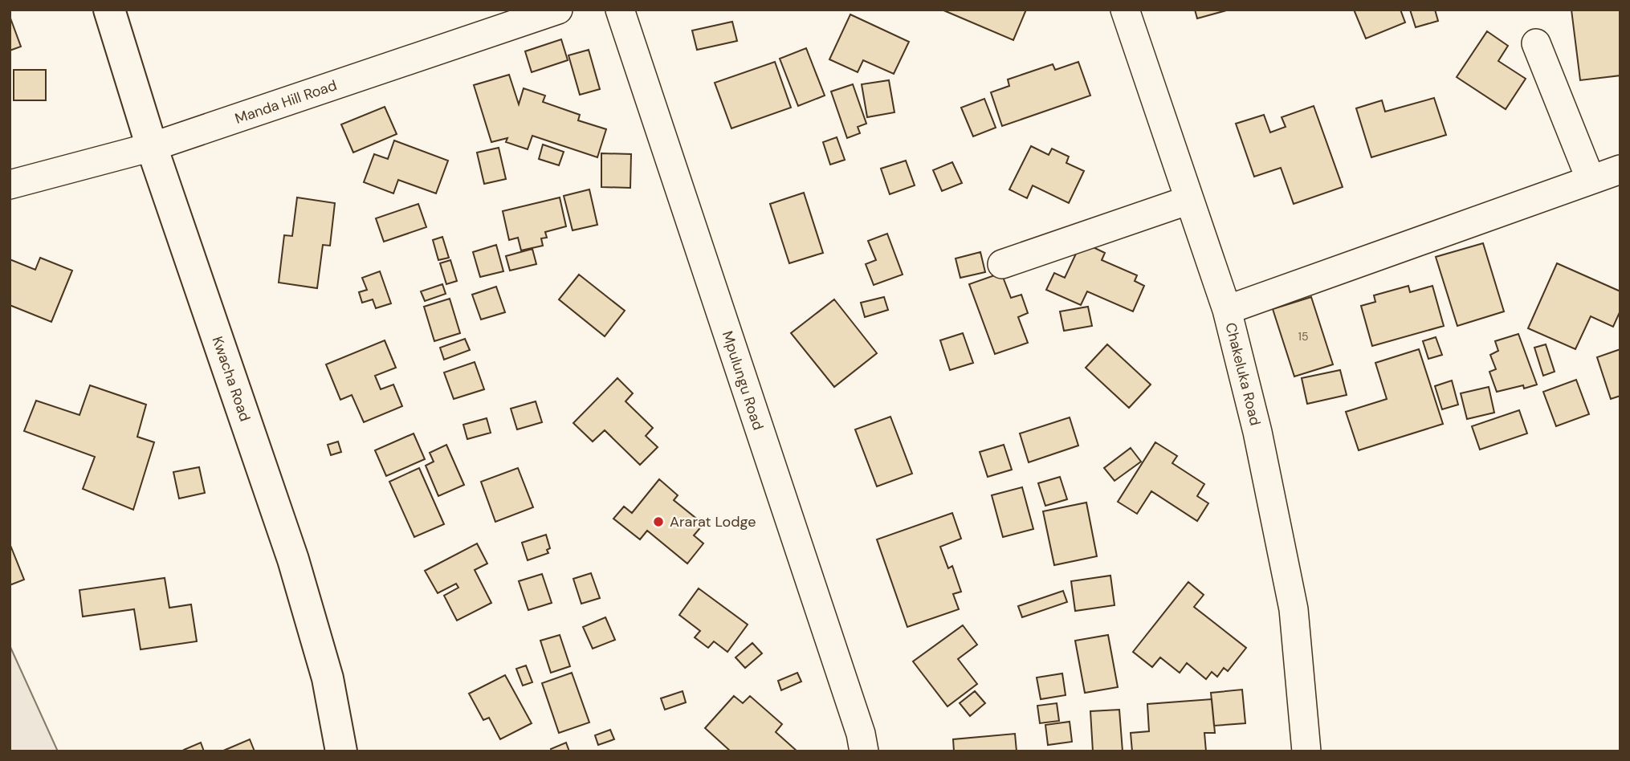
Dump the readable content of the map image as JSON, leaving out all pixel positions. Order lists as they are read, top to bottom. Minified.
{"streets":{"main road":["Kwacha Road"],"street":["Manda Hill Road","Chakeluka Road","Mpulungu Road"]},"crossings":[["Manda Hill Road","Kwacha Road"]],"places":["Ararat Lodge"],"house_numbers":["15"]}
